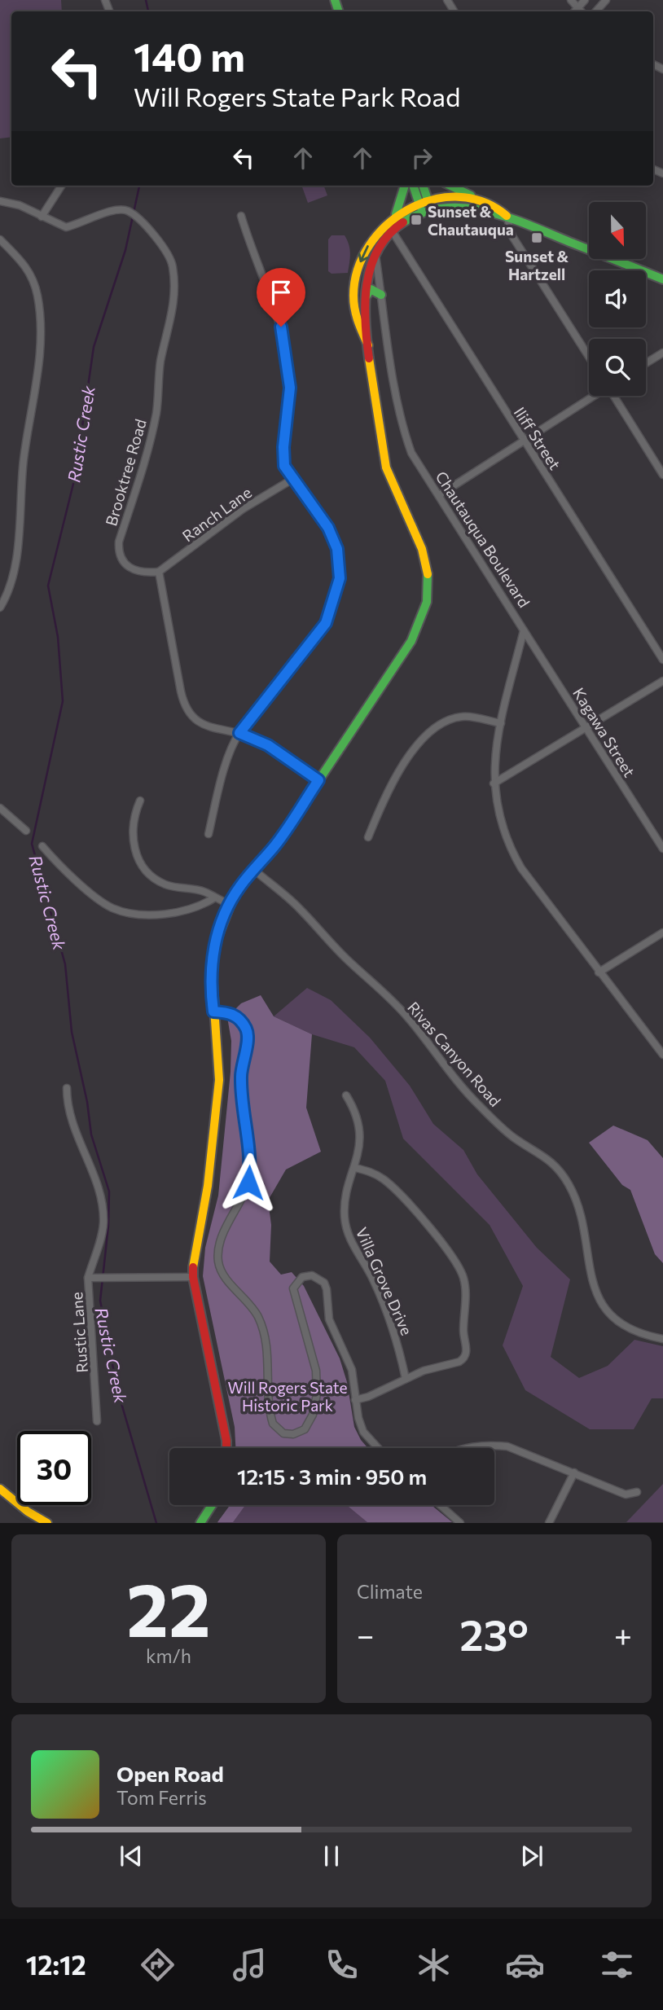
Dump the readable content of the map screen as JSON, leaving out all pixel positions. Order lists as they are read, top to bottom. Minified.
{"streets":{"street":["Iliff Street","Brooktree Road","Ranch Lane","Chautauqua Boulevard","Kagawa Street","Rivas Canyon Road","Villa Grove Drive","Rustic Lane"]},"crossings":[["Brooktree Road","Ranch Lane"],["Chautauqua Boulevard","Kagawa Street"]],"water":["Rustic Creek"],"parks":["Will Rogers State Historic Park"],"places":{"transit":["Sunset & Chautauqua","Sunset & Hartzell"]},"north":"bottom","page":{"turn":["140 m","Will Rogers State Park Road"],"limit":"30","trip":"12:15 · 3 min · 950 m","tile":[["22","km/h"],"Climate"],"heat":["−","23°","+"],"song":["Open Road","Tom Ferris"],"tabs":"12:12"}}
